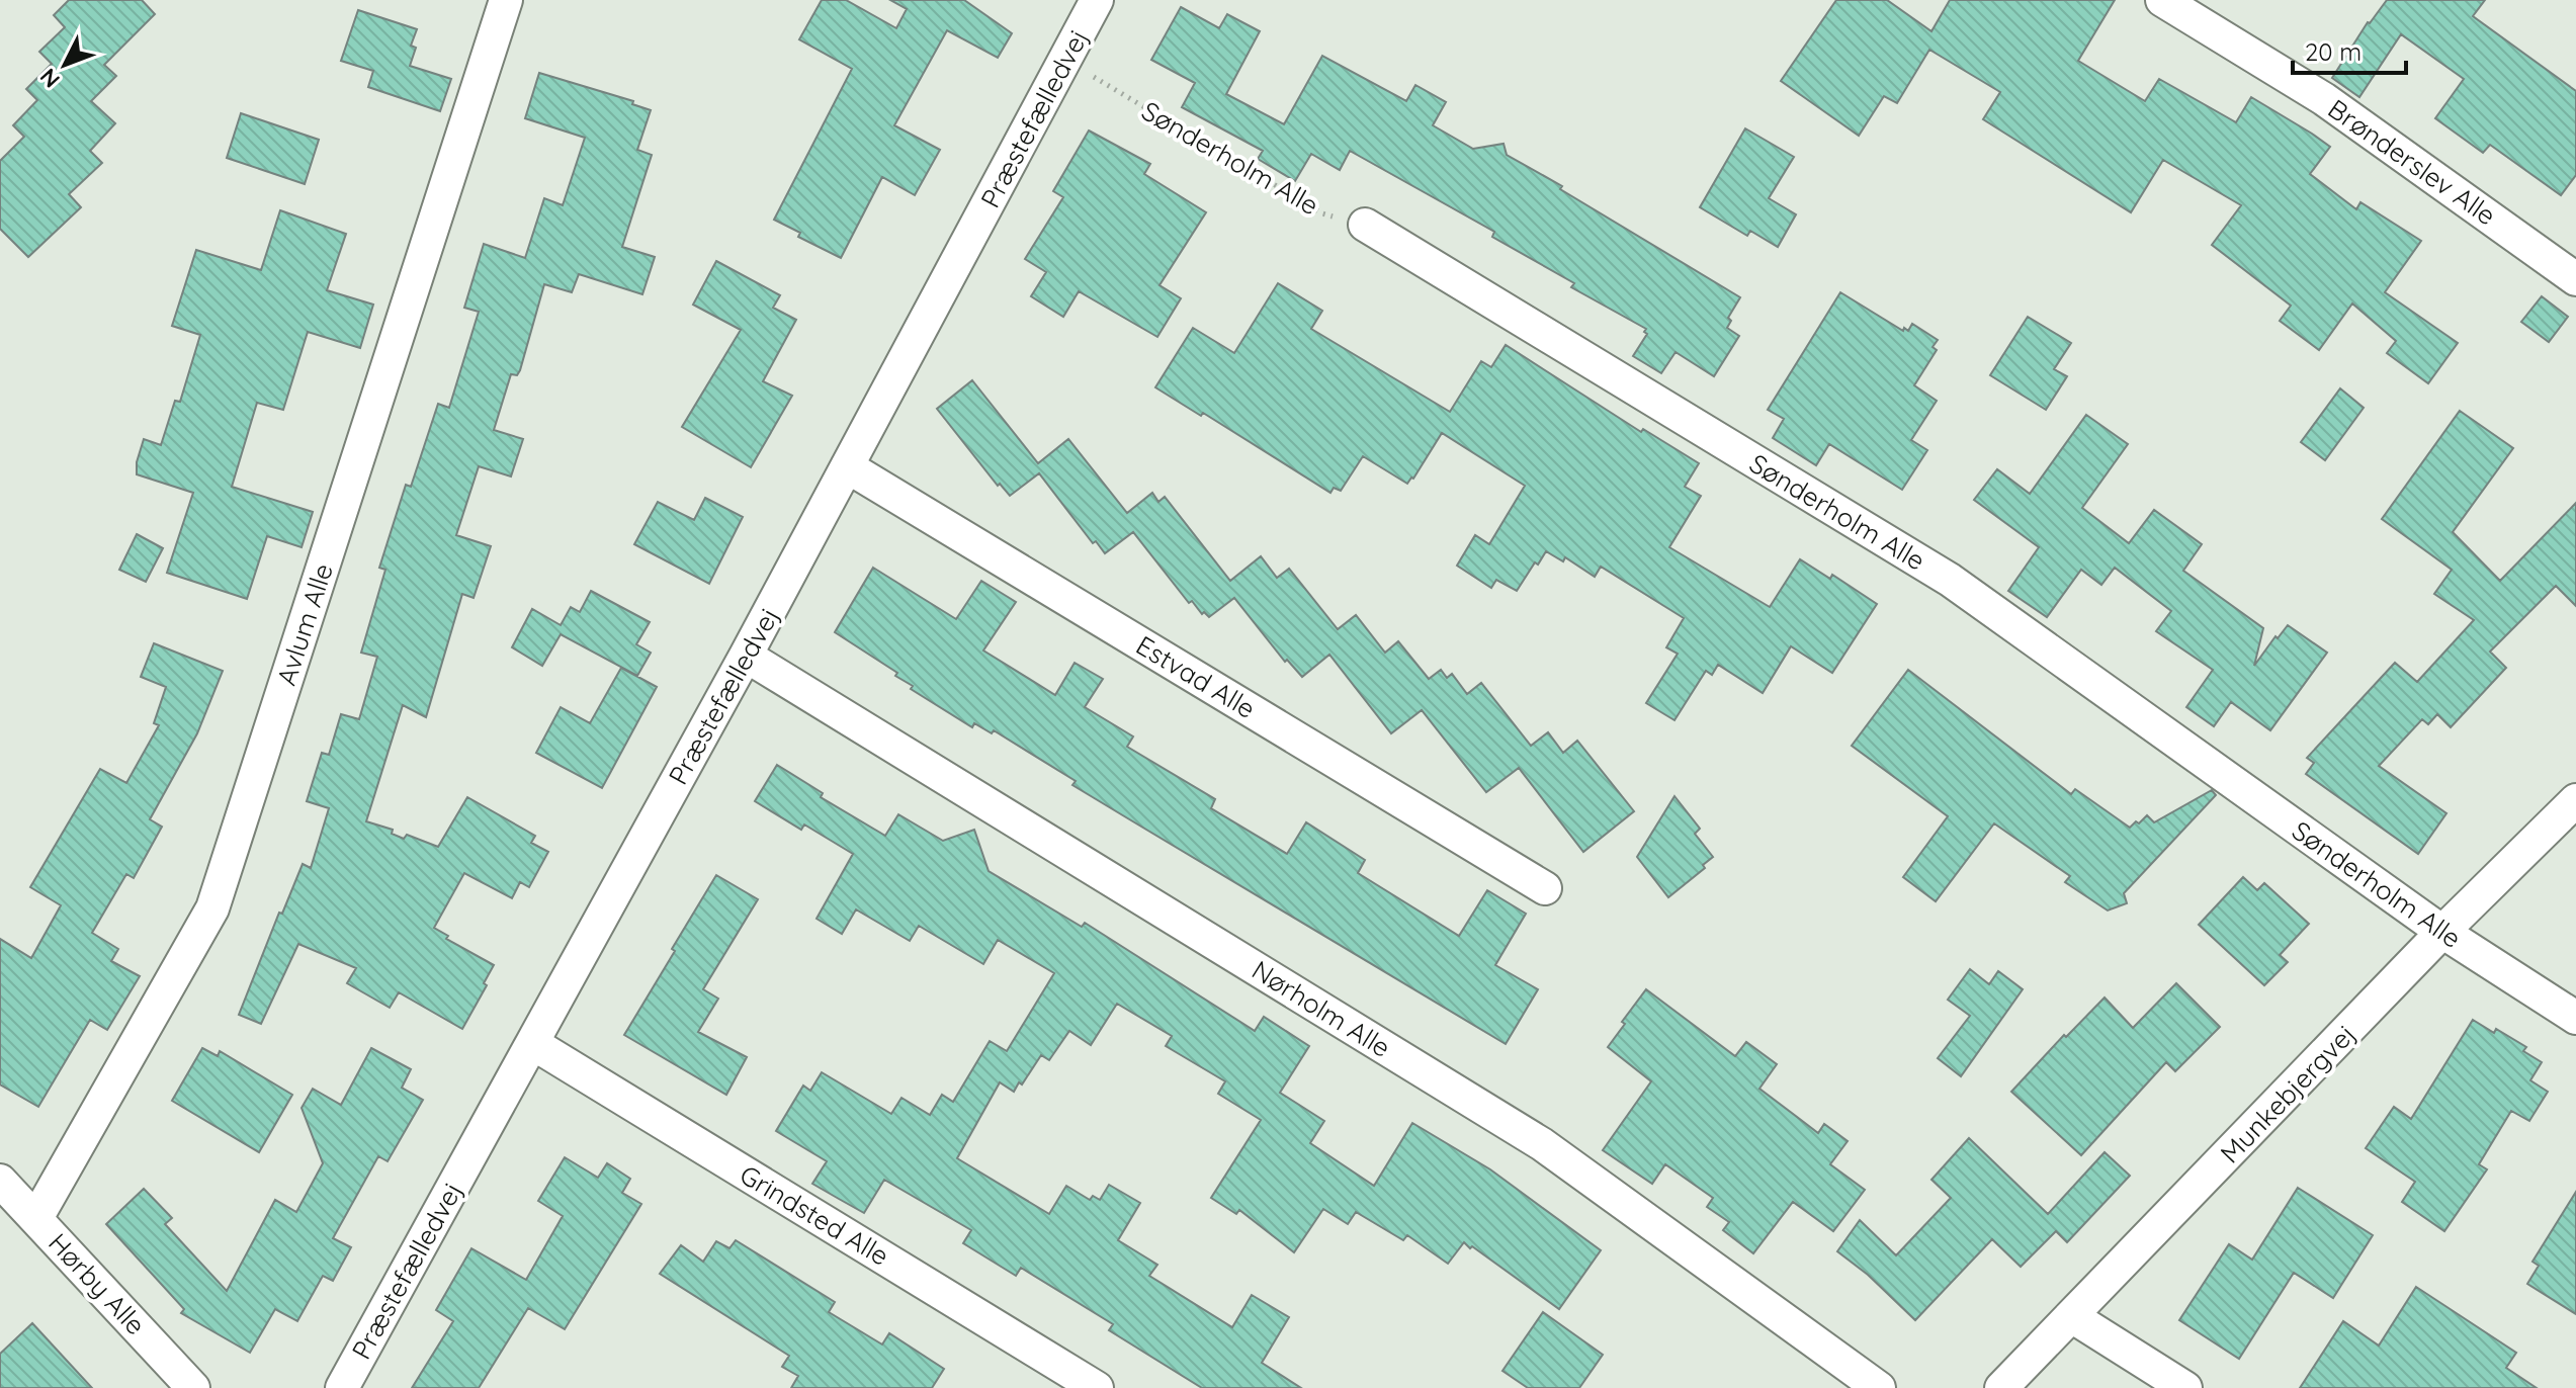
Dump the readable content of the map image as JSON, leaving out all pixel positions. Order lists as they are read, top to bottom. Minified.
{"streets":{"street":["Præstefælledvej","Sønderholm Alle","Brønderslev Alle","Avlum Alle","Estvad Alle","Nørholm Alle","Munkebjergvej","Grindsted Alle","Hørby Alle"]},"crossings":[["Præstefælledvej","Sønderholm Alle"],["Præstefælledvej","Estvad Alle"],["Præstefælledvej","Nørholm Alle"],["Præstefælledvej","Grindsted Alle"],["Sønderholm Alle","Munkebjergvej"],["Avlum Alle","Hørby Alle"]],"scale_bar":"20 m","north":"bottom left"}
